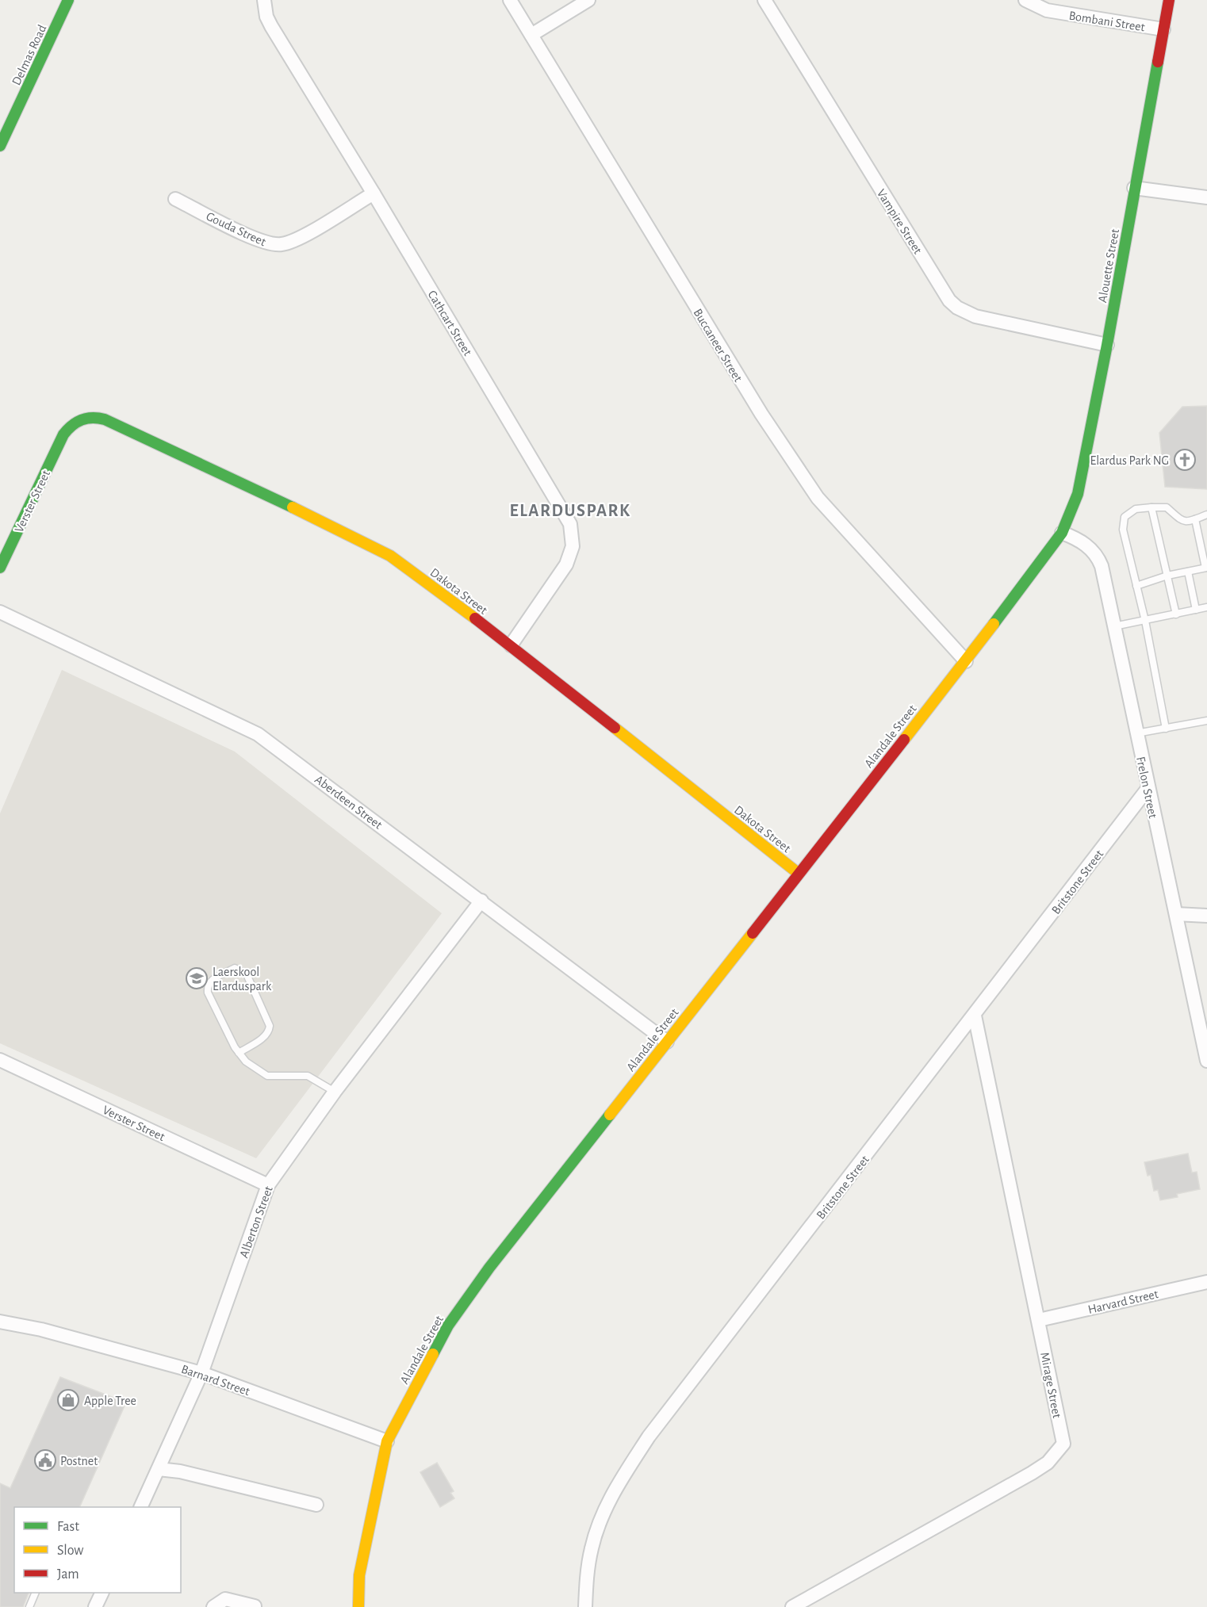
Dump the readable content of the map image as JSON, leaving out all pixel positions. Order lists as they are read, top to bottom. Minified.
{"streets":{"street":["Bombani Street","Delmas Road","Vampire Street","Gouda Street","Alouette Street","Cathcart Street","Buccaneer Street","Verster Street","Dakota Street","Alandale Street","Frelon Street","Aberdeen Street","Britstone Street","Alberton Street","Harvard Street","Barnard Street","Mirage Street"]},"crossings":[["Bombani Street","Alouette Street"],["Vampire Street","Alouette Street"],["Gouda Street","Cathcart Street"],["Alouette Street","Alandale Street"],["Alouette Street","Frelon Street"],["Cathcart Street","Dakota Street"],["Buccaneer Street","Alandale Street"],["Verster Street","Dakota Street"],["Verster Street","Alberton Street"],["Dakota Street","Alandale Street"],["Alandale Street","Frelon Street"],["Alandale Street","Aberdeen Street"],["Alandale Street","Barnard Street"],["Frelon Street","Britstone Street"],["Aberdeen Street","Alberton Street"],["Britstone Street","Mirage Street"],["Alberton Street","Barnard Street"],["Harvard Street","Mirage Street"]],"districts":["ELARDUSPARK"],"places":{"church":["Elardus Park NG"],"school or university":["Laerskool Elarduspark"],"shop":["Apple Tree"],"public building":["Postnet"]},"legend":["Fast","Slow","Jam"]}
